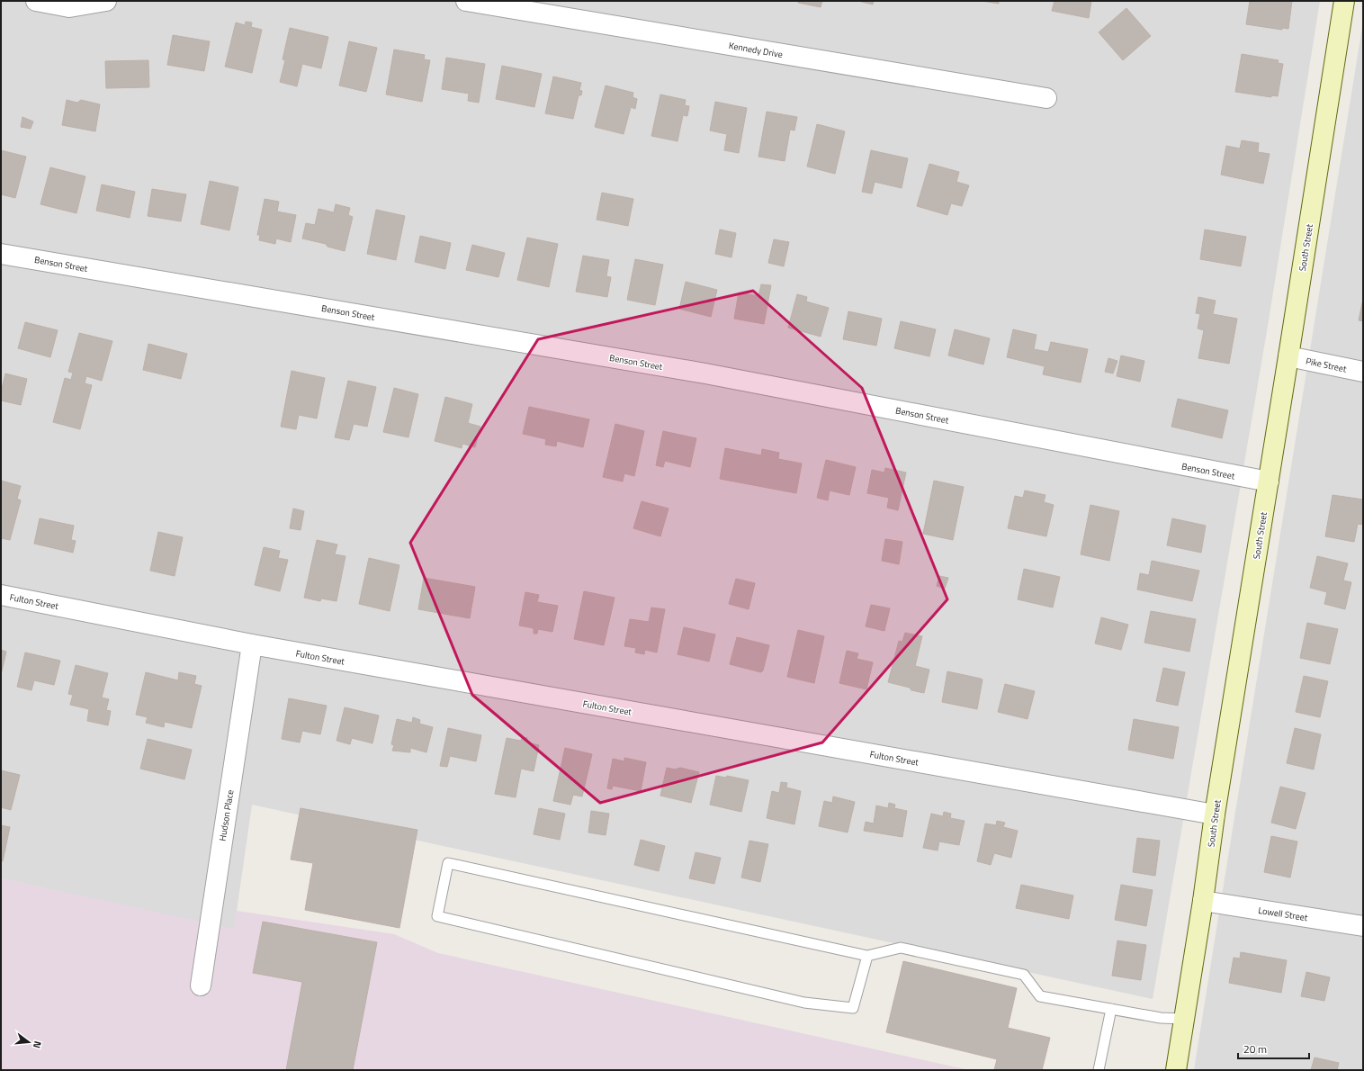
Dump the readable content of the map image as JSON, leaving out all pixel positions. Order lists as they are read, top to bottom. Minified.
{"streets":{"main road":["South Street"],"street":["Kennedy Drive","Benson Street","Pike Street","Fulton Street","Hudson Place","Lowell Street"]},"crossings":[["South Street","Benson Street"],["South Street","Pike Street"],["South Street","Fulton Street"],["South Street","Lowell Street"],["Fulton Street","Hudson Place"]],"scale_bar":"20 m","north":"right"}
